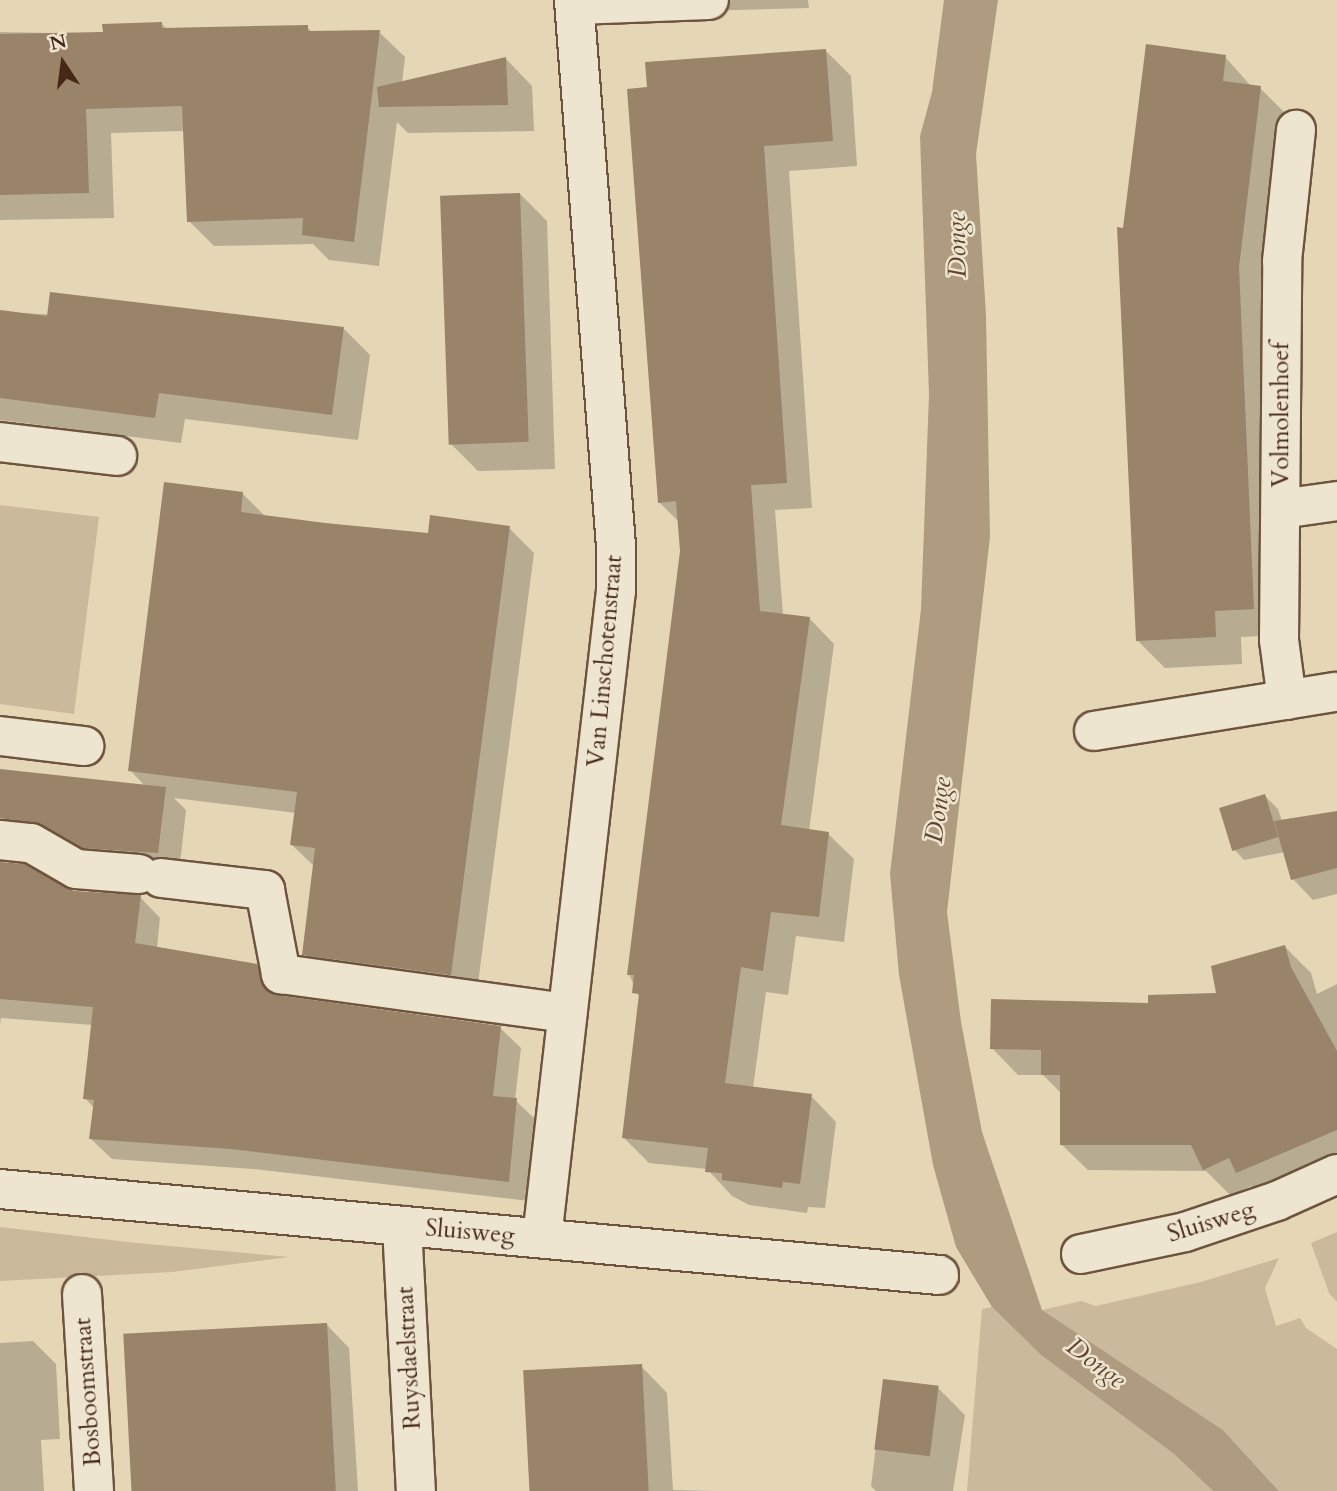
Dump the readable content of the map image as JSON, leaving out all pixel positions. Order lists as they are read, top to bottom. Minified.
{"streets":{"street":["Volmolenhoef","Van Linschotenstraat","Sluisweg","Ruysdaelstraat","Bosboomstraat"]},"crossings":[["Van Linschotenstraat","Sluisweg"],["Sluisweg","Ruysdaelstraat"]],"water":["Donge"],"north":"top"}
